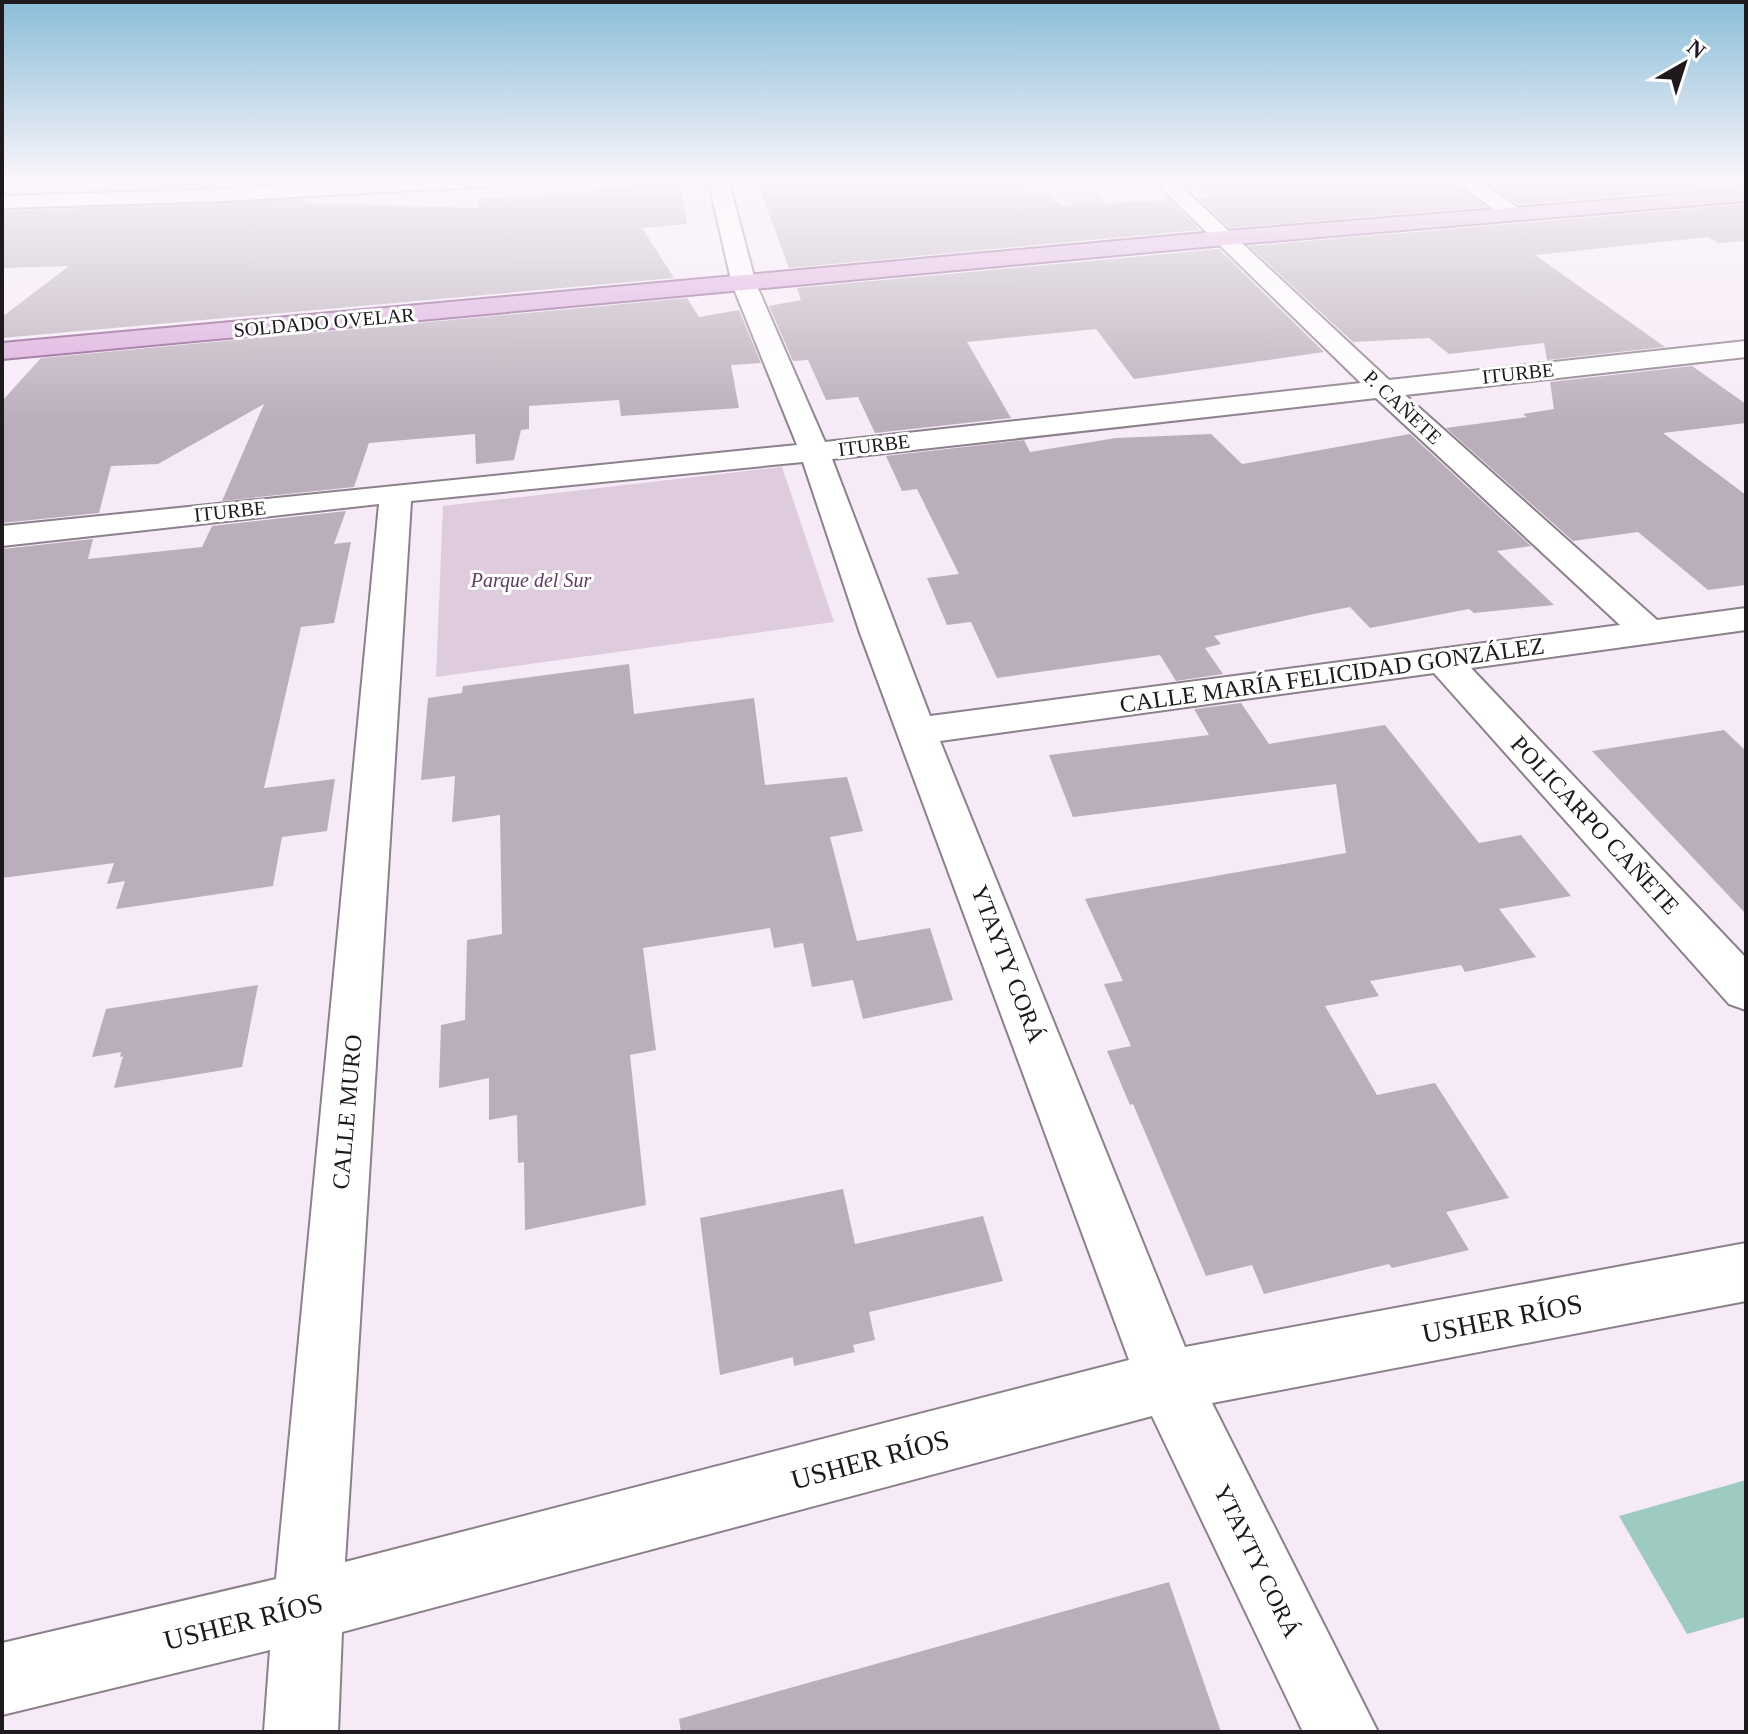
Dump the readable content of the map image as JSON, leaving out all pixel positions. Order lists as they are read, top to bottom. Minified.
{"streets":{"main road":["SOLDADO OVELAR"],"street":["ITURBE","P. CAÑETE","CALLE MARÍA FELICIDAD GONZÁLEZ","POLICARPO CAÑETE","YTAYTY CORÁ","CALLE MURO","USHER RÍOS"]},"crossings":[["SOLDADO OVELAR","YTAYTY CORÁ"],["ITURBE","P. CAÑETE"],["ITURBE","YTAYTY CORÁ"],["ITURBE","CALLE MURO"],["P. CAÑETE","CALLE MARÍA FELICIDAD GONZÁLEZ"],["CALLE MARÍA FELICIDAD GONZÁLEZ","POLICARPO CAÑETE"],["CALLE MARÍA FELICIDAD GONZÁLEZ","YTAYTY CORÁ"],["YTAYTY CORÁ","USHER RÍOS"],["CALLE MURO","USHER RÍOS"]],"parks":["Parque del Sur"],"north":"top right"}
